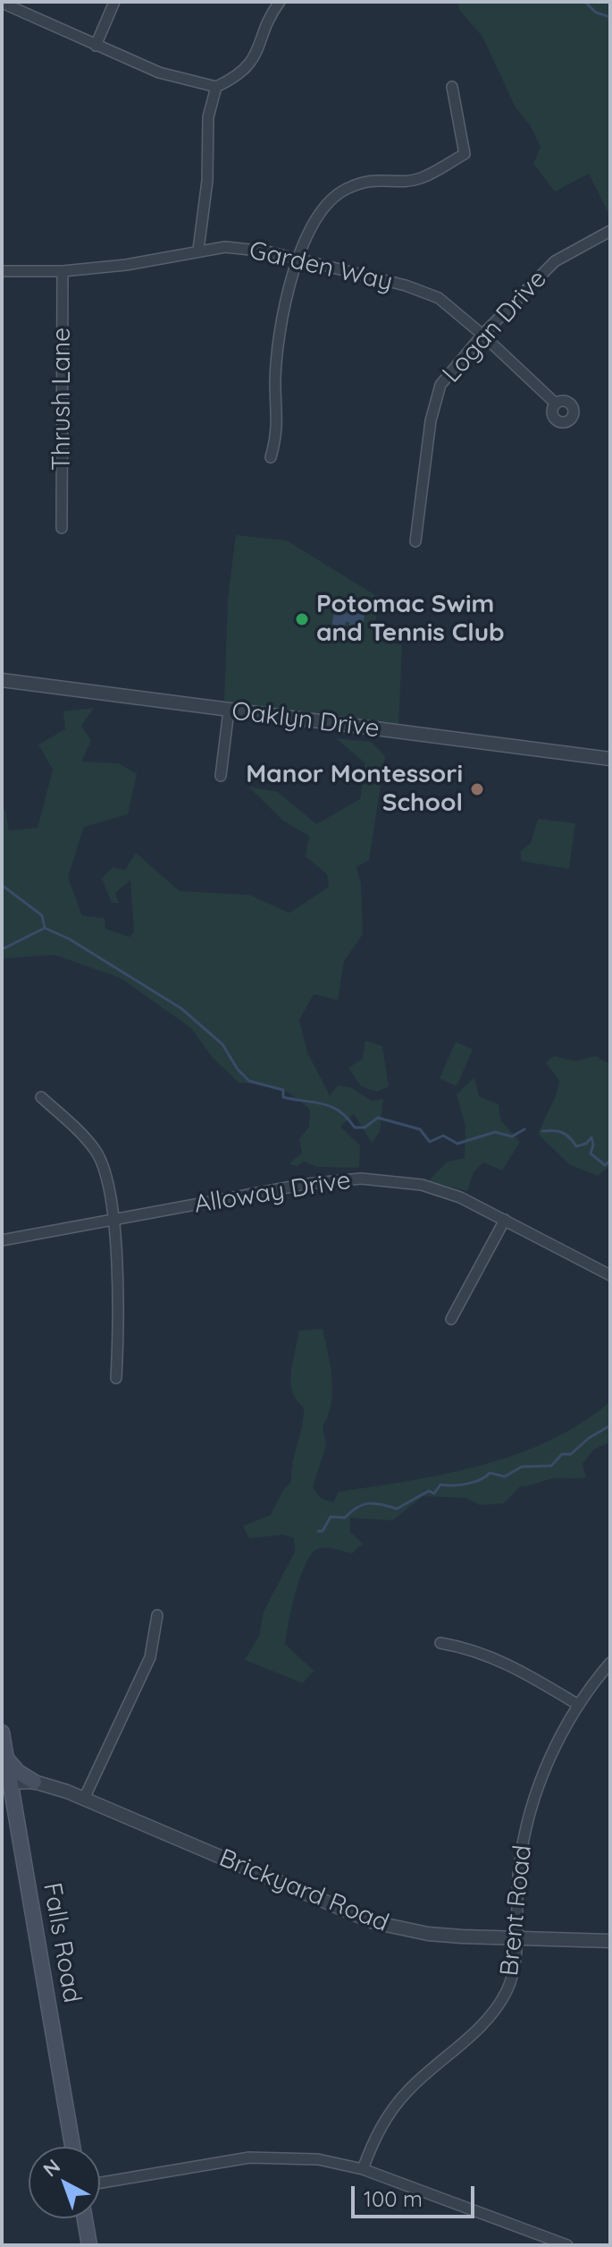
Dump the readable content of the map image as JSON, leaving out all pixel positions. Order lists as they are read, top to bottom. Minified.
{"streets":{"main road":["Falls Road"],"street":["Garden Way","Logan Drive","Thrush Lane","Oaklyn Drive","Alloway Drive","Brickyard Road","Brent Road"]},"crossings":[["Garden Way","Logan Drive"],["Garden Way","Thrush Lane"],["Brickyard Road","Brent Road"],["Brickyard Road","Falls Road"]],"places":["Potomac Swim and Tennis Club","Manor Montessori School"],"scale_bar":"100 m","north":"top left"}
